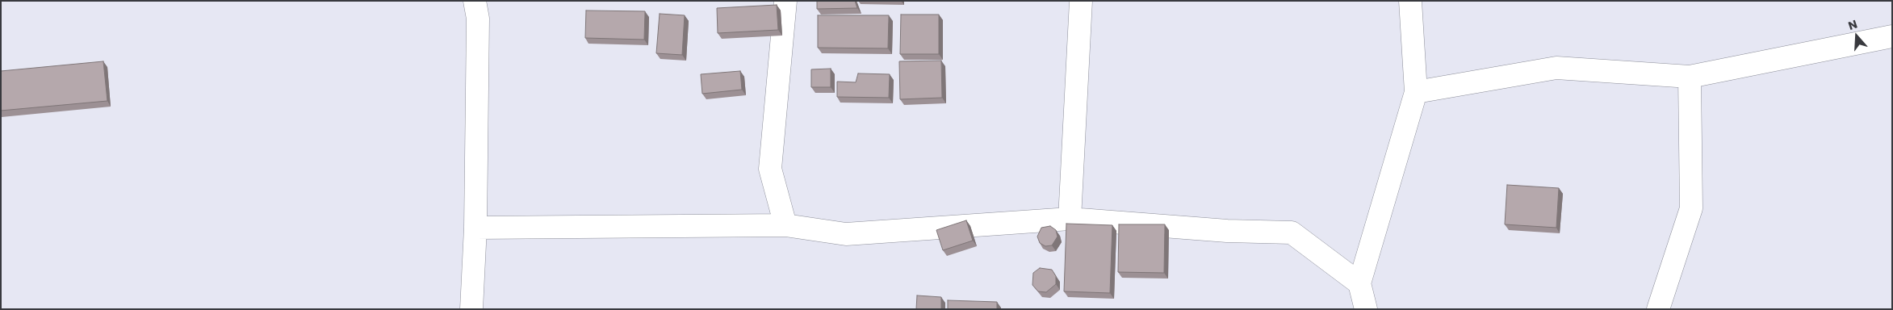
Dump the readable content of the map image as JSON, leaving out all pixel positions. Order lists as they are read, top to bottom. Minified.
{"north":"top"}
